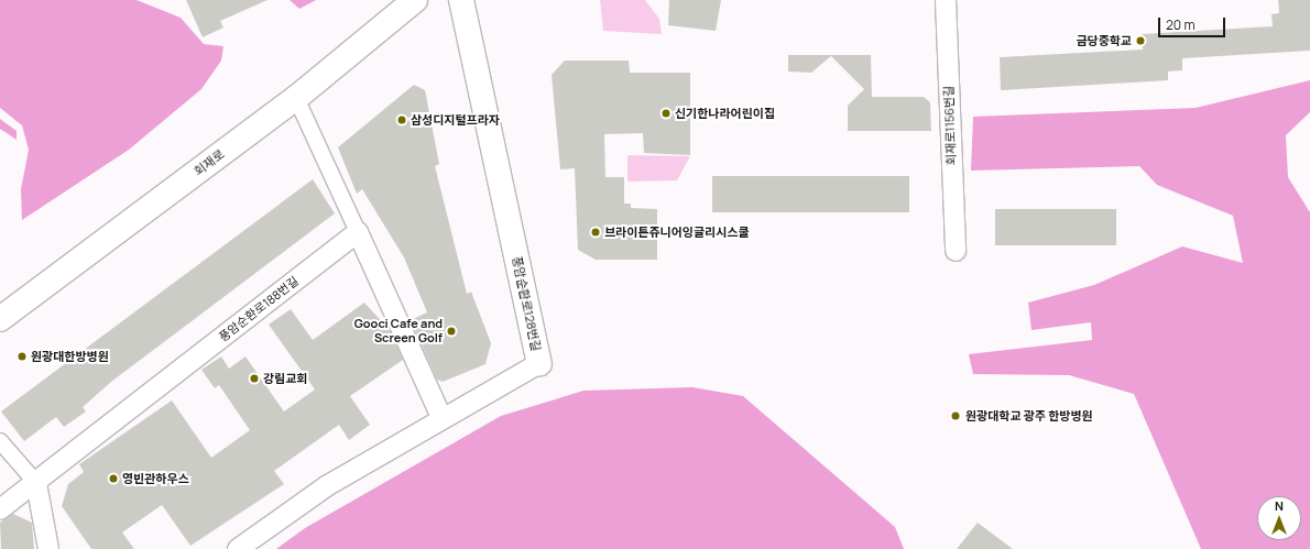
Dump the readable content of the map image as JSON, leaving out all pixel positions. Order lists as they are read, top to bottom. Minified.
{"streets":{"main road":["회재로","풍암순환로128번길"],"street":["회재로1156번길","풍암순환로188번길"]},"places":["금당중학교","신기한나라어린이집","삼성디지털프라자","브라이튼쥬니어잉글리시스쿨","Gooci Cafe and Screen Golf","원광대한방병원","강림교회","원광대학교 광주 한방병원","영빈관하우스"],"scale_bar":"20 m","north":"top"}
